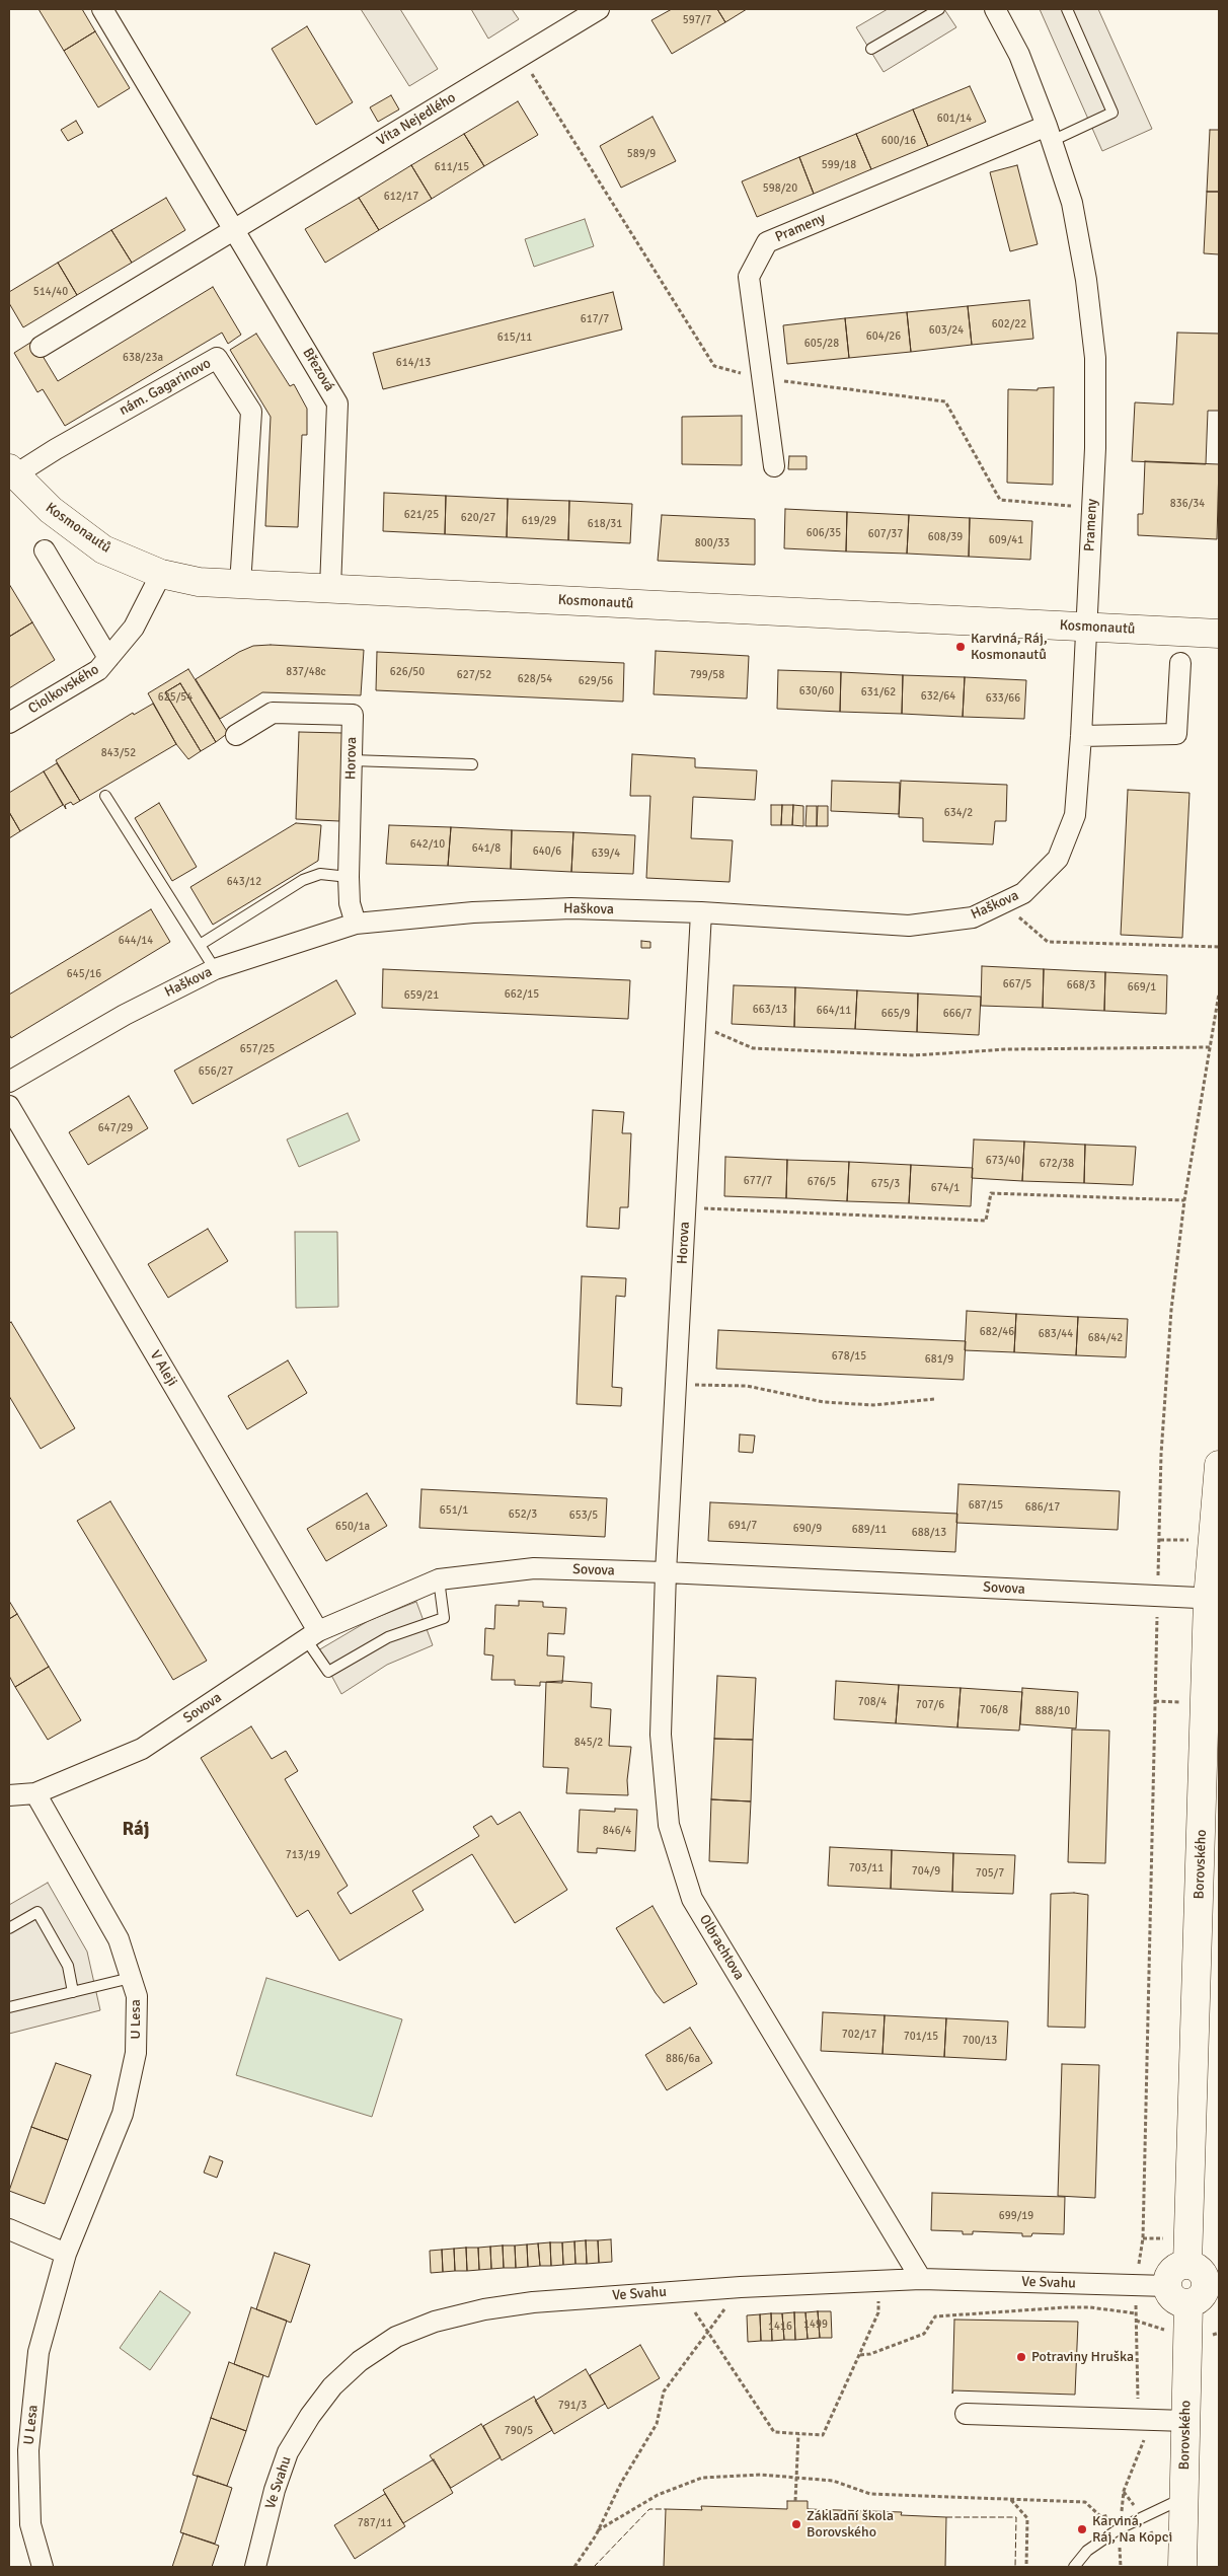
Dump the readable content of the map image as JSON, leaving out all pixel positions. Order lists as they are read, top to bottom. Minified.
{"streets":{"street":["Víta Nejedlého","Prameny","Březová","nám. Gagarinovo","Kosmonautů","Ciolkovského","Horova","Haškova","V Aleji","Sovova","Borovského","Olbrachtova","U Lesa","Ve Svahu"]},"crossings":[["Víta Nejedlého","Březová"],["Prameny","Kosmonautů"],["Prameny","Haškova"],["Březová","Kosmonautů"],["nám. Gagarinovo","Kosmonautů"],["Kosmonautů","Ciolkovského"],["Kosmonautů","Haškova"],["Horova","Haškova"],["Horova","Sovova"],["Horova","Olbrachtova"],["V Aleji","Sovova"],["Sovova","Borovského"],["Sovova","Olbrachtova"],["Sovova","U Lesa"],["Borovského","Ve Svahu"],["Olbrachtova","Ve Svahu"]],"districts":["Ráj"],"places":["Karviná, Ráj, Kosmonautů","Potraviny Hruška","Základní škola Borovského","Karviná, Ráj, Na Kopci"],"house_numbers":["597/7","601/14","600/16","589/9","599/18","611/15","598/20","612/17","514/40","617/7","602/22","603/24","604/26","615/11","605/28","638/23a","614/13","836/34","621/25","620/27","619/29","618/31","606/35","607/37","608/39","609/41","800/33","837/48c","626/50","627/52","799/58","628/54","629/56","630/60","631/62","632/64","625/54","633/66","843/52","634/2","642/10","641/8","640/6","639/4","643/12","644/14","645/16","667/5","668/3","669/1","662/15","659/21","663/13","664/11","665/9","666/7","657/25","656/27","647/29","673/40","672/38","677/7","676/5","675/3","674/1","682/46","683/44","684/42","678/15","681/9","687/15","686/17","651/1","652/3","653/5","691/7","650/1a","690/9","689/11","688/13","708/4","707/6","706/8","888/10","845/2","846/4","713/19","703/11","704/9","705/7","702/17","701/15","700/13","886/6a","699/19","1499","1416","791/3","790/5","787/11"]}
